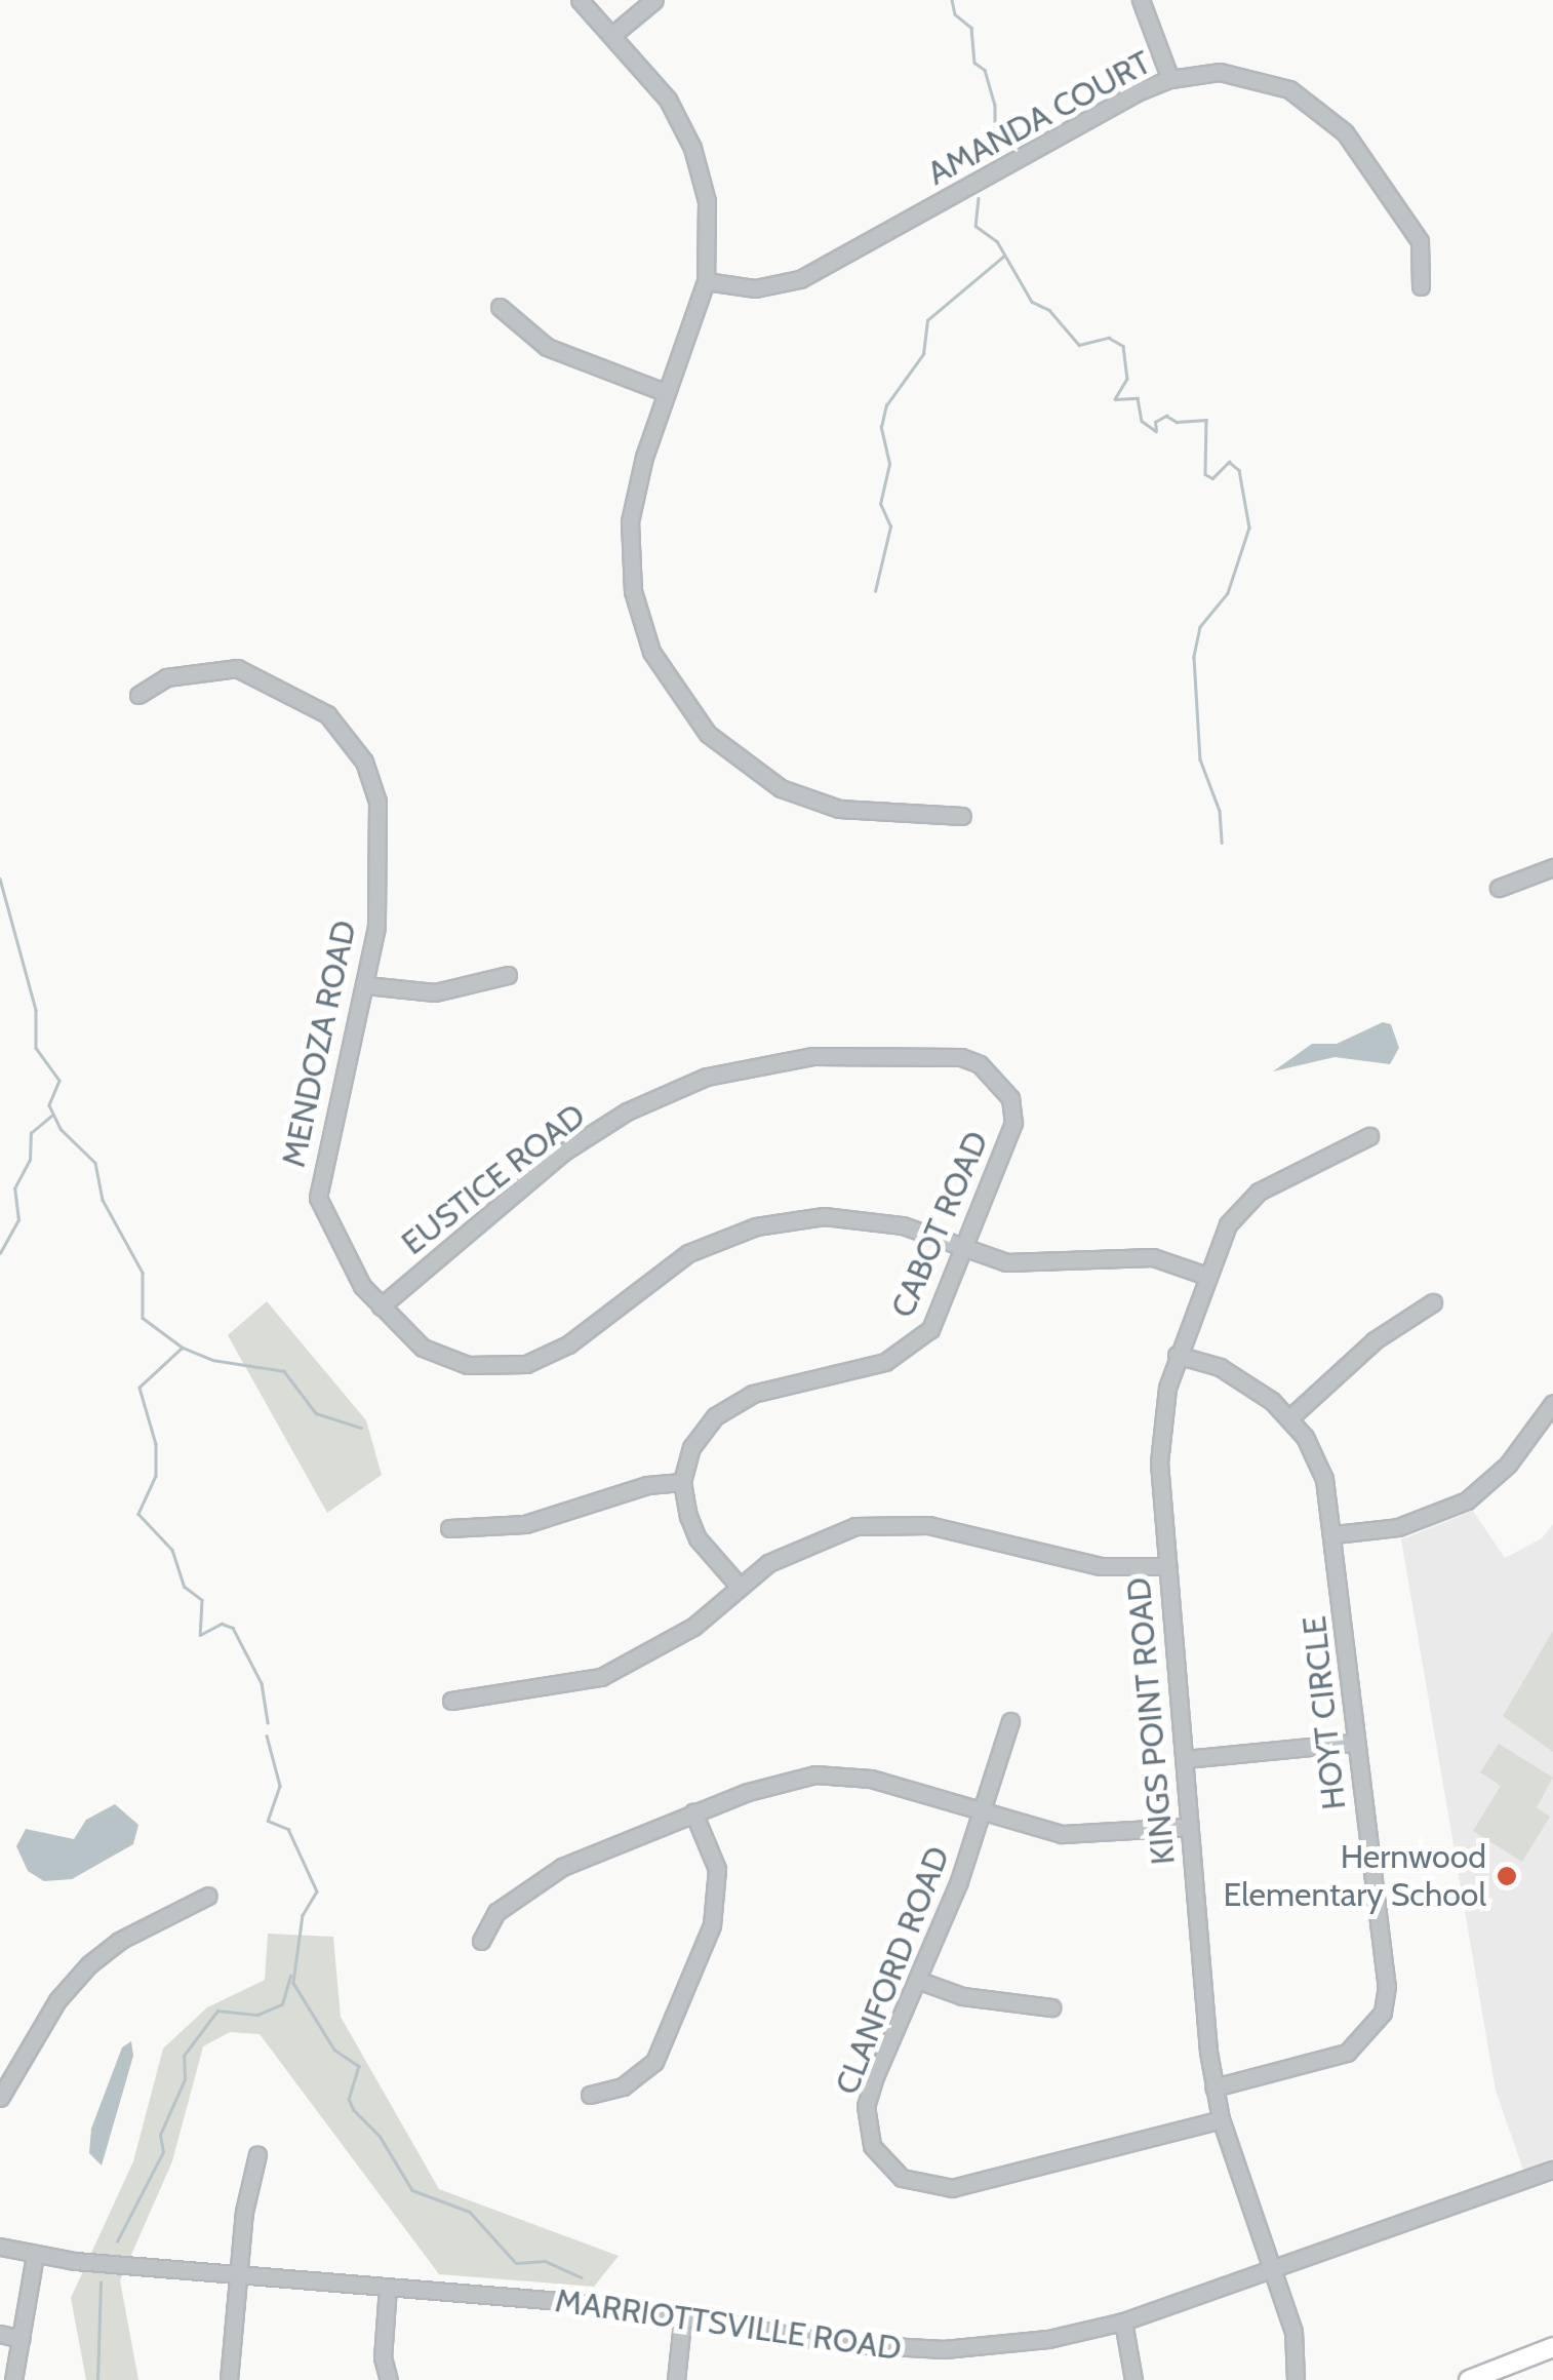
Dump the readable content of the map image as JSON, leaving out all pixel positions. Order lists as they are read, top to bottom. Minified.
{"streets":{"street":["AMANDA COURT","MENDOZA ROAD","EUSTICE ROAD","CABOT ROAD","HOYT CIRCLE","KINGS POINT ROAD","CLANFORD ROAD","MARRIOTTSVILLE ROAD"]},"crossings":[["MENDOZA ROAD","EUSTICE ROAD"],["MENDOZA ROAD","CABOT ROAD"],["MENDOZA ROAD","KINGS POINT ROAD"],["EUSTICE ROAD","CABOT ROAD"],["HOYT CIRCLE","KINGS POINT ROAD"],["KINGS POINT ROAD","CLANFORD ROAD"],["KINGS POINT ROAD","MARRIOTTSVILLE ROAD"]],"places":["Hernwood Elementary School"]}
